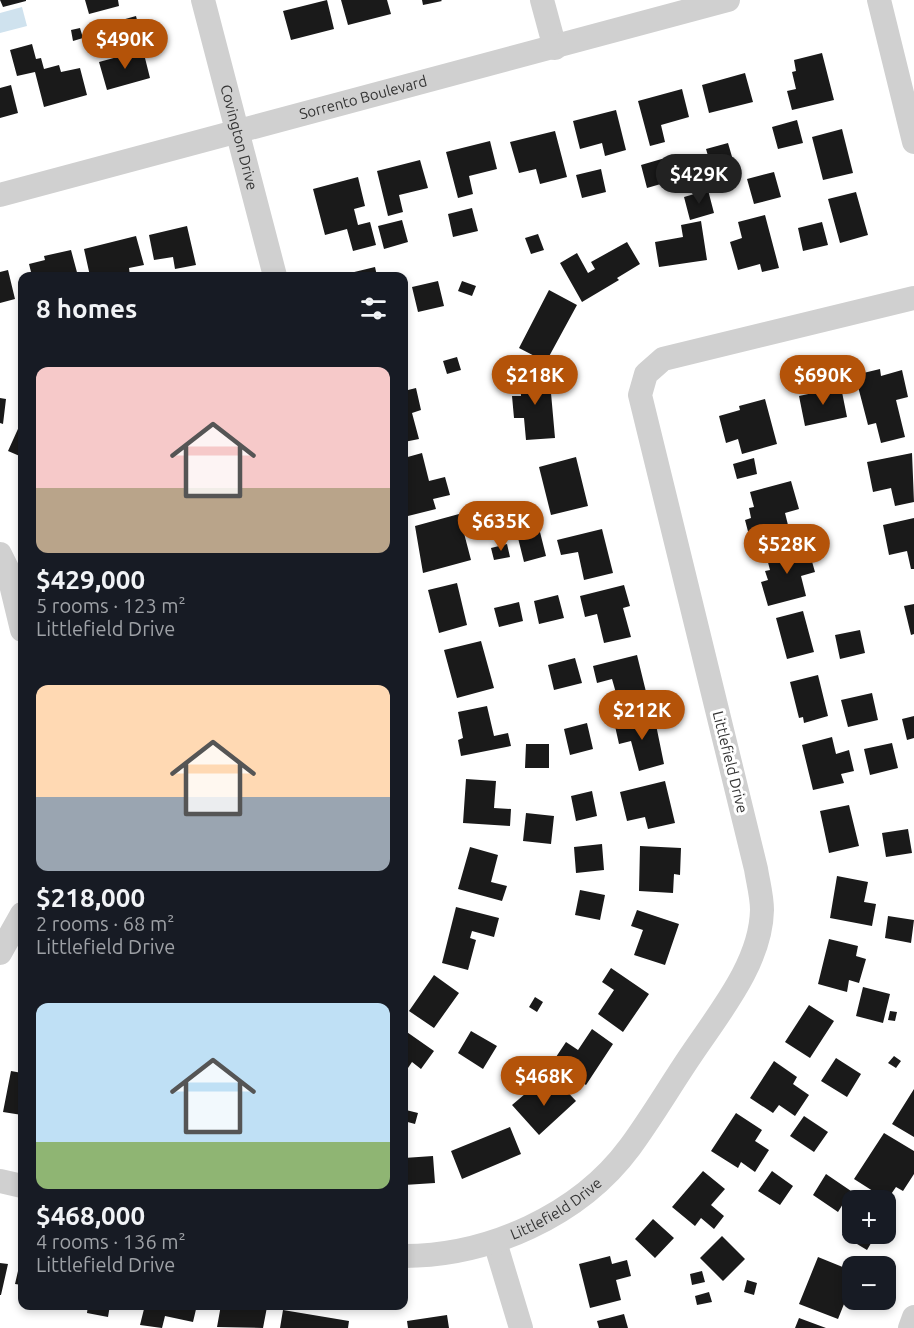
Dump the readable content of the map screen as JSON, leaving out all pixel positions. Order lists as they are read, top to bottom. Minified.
{"streets":{"street":["Sorrento Boulevard","Covington Drive","Littlefield Drive"]},"crossings":[["Sorrento Boulevard","Covington Drive"]],"page":{"price":["$490K","$429K","$218K","$690K","$635K","$528K","$212K","$468K"],"heading":"8 homes","list":[{"name":"$429,000","note":"5 rooms · 123 m² · Littlefield Drive"},{"name":"$218,000","note":"2 rooms · 68 m² · Littlefield Drive"},{"name":"$468,000","note":"4 rooms · 136 m² · Littlefield Drive"}],"map_buttons":["+","−"]}}
